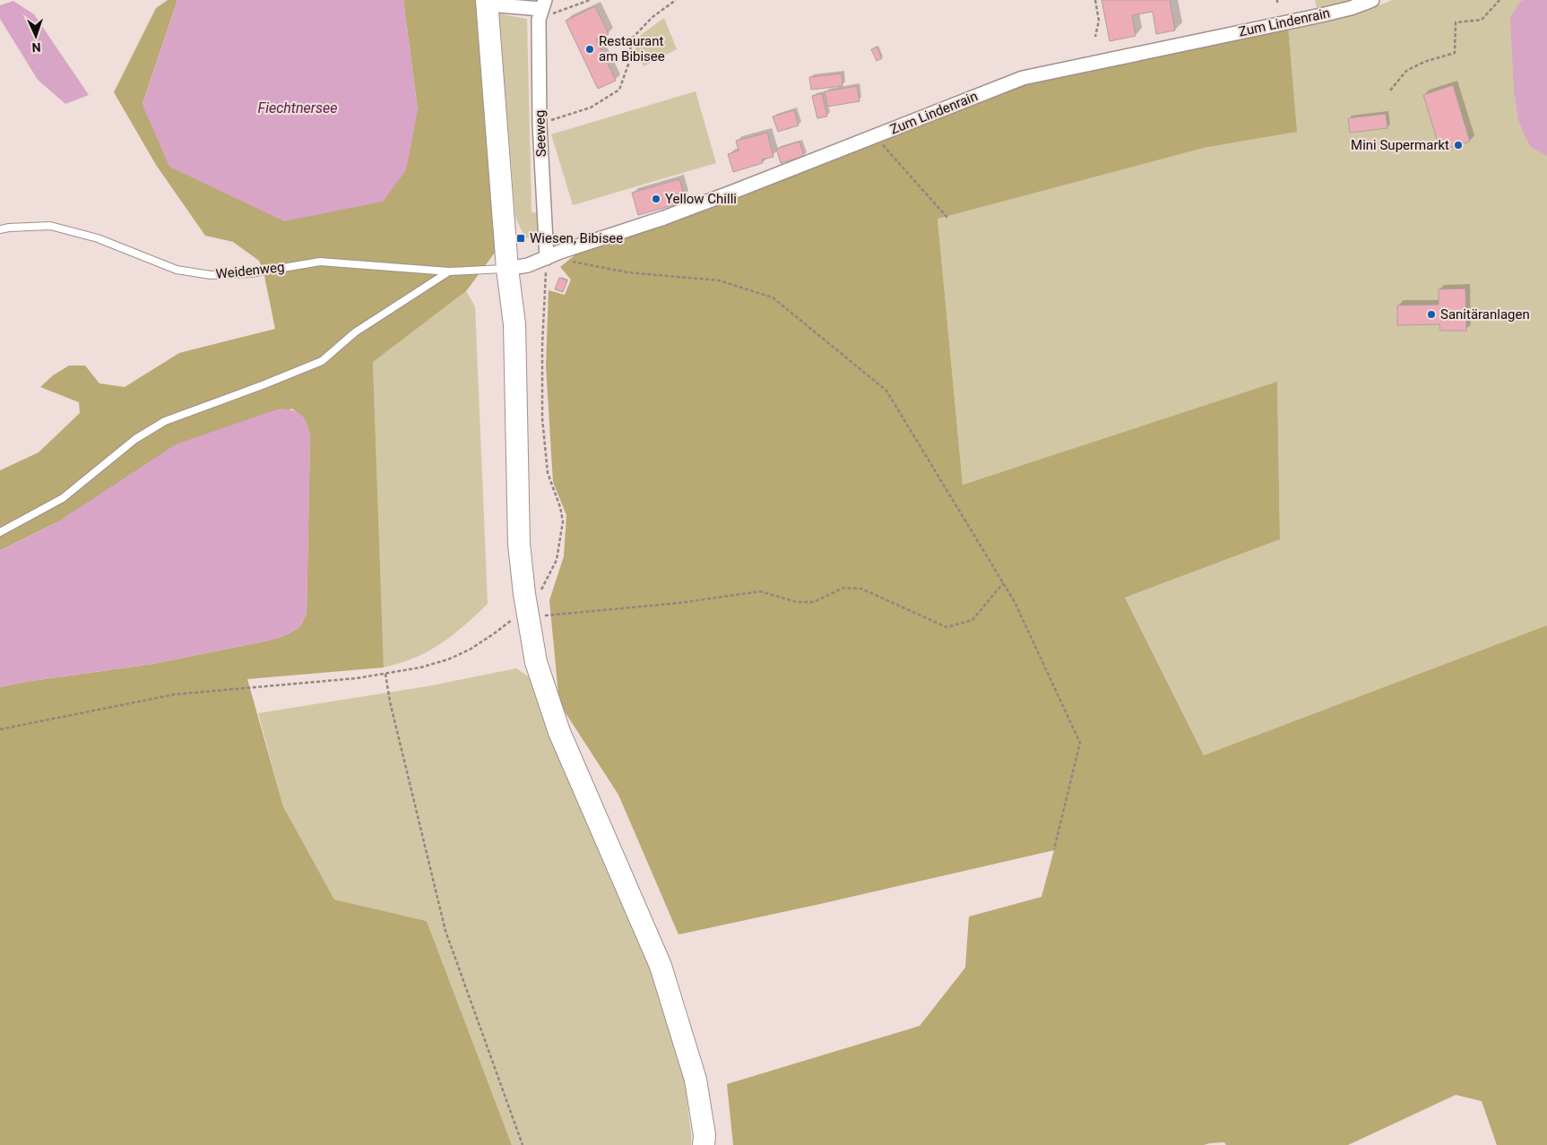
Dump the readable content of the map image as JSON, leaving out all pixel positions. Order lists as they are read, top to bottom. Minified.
{"streets":{"street":["Zum Lindenrain","Seeweg"],"lane":["Weidenweg"]},"crossings":[["Zum Lindenrain","Seeweg"],["Zum Lindenrain","Weidenweg"]],"water":["Fiechtnersee"],"places":{"other":["Restaurant am Bibisee","Mini Supermarkt","Yellow Chilli","Sanitäranlagen"],"transit":["Wiesen, Bibisee"]},"north":"bottom"}
